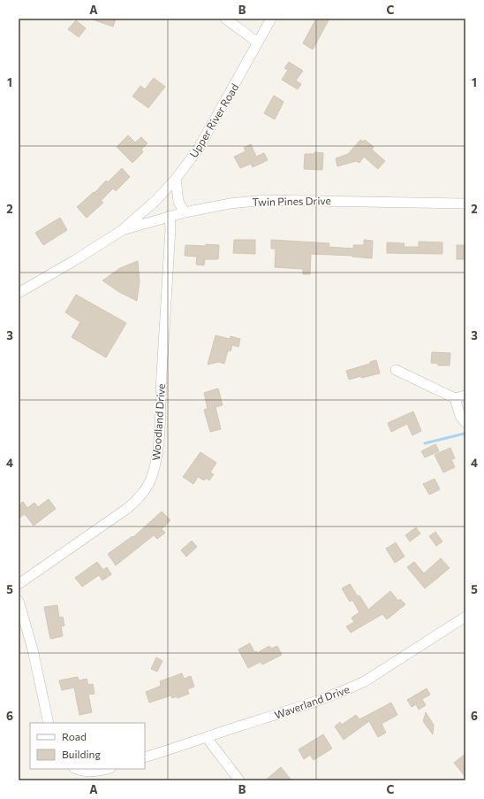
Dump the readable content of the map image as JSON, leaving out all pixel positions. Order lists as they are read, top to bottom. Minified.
{"streets":{"street":["Upper River Road","Twin Pines Drive","Woodland Drive","Waverland Drive"]},"crossings":[["Upper River Road","Twin Pines Drive"],["Twin Pines Drive","Woodland Drive"]],"legend":["Road","Building"],"grid":{"columns":["A","B","C"],"rows":["1","2","3","4","5","6"]}}
